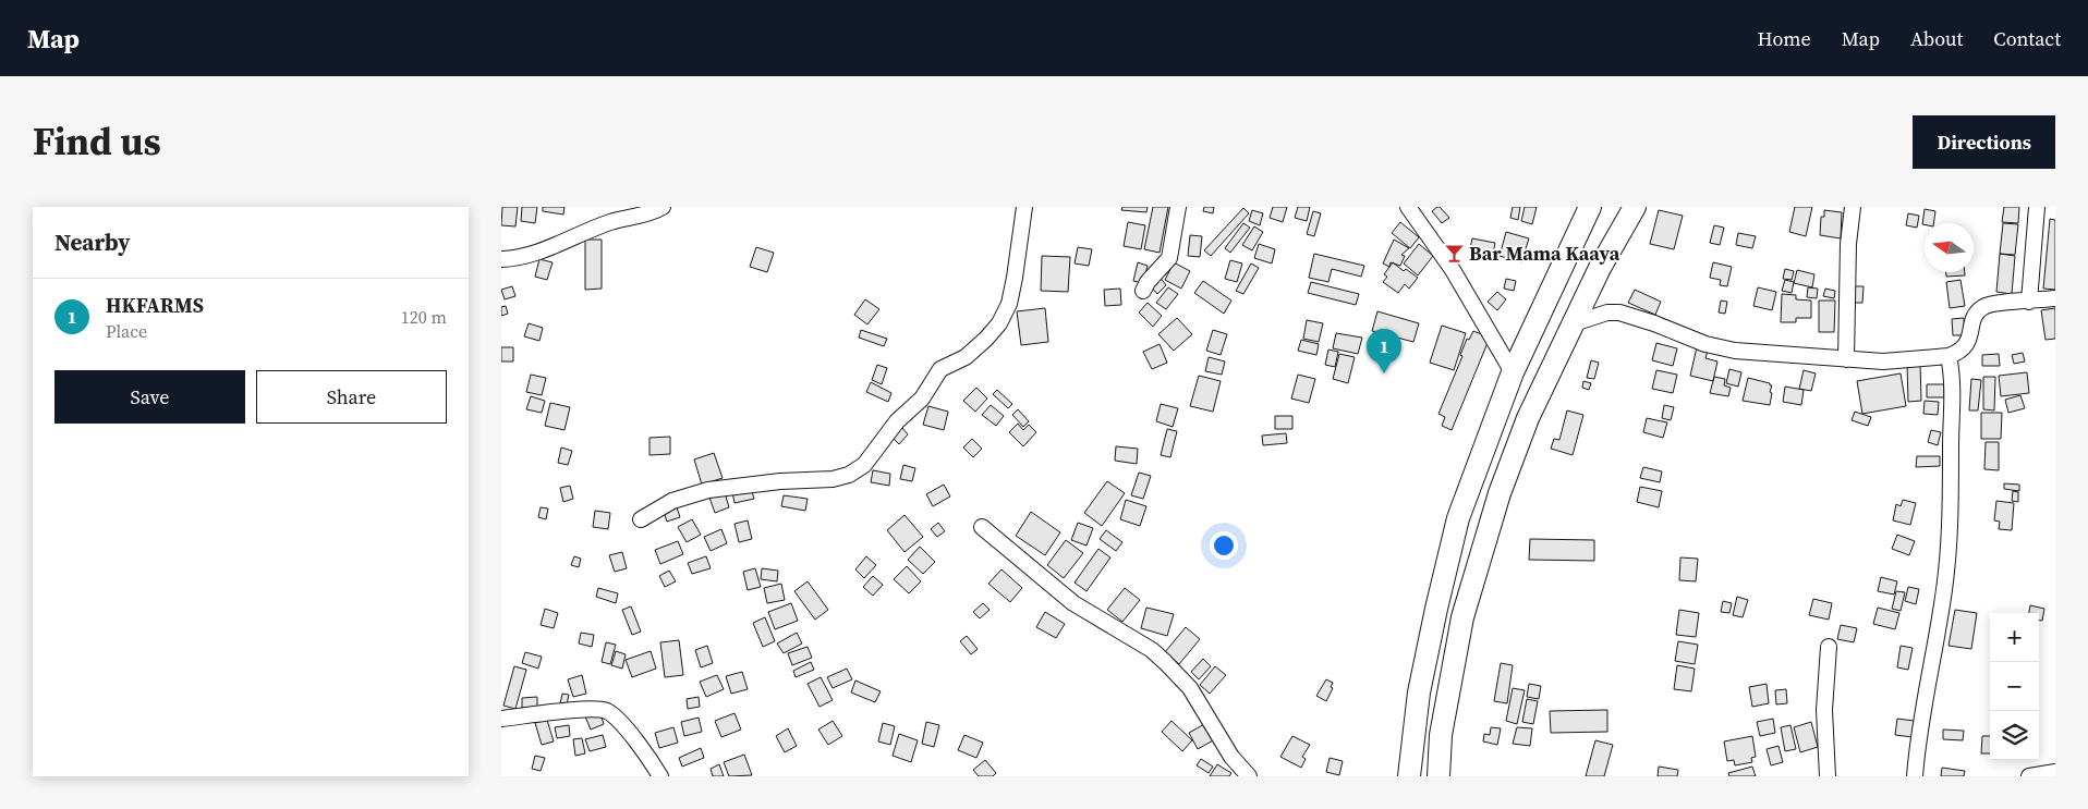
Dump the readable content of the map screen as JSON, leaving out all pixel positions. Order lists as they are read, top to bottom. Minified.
{"places":{"bar":["Bar Mama Kaaya"]},"north":"left","page":{"header":"Map","nav":["Home","Map","About","Contact"],"title":"Find us","buttons":["Directions",["Save","Share"]],"heading":"Nearby","list":[{"mark":"1","name":"HKFARMS","note":"Place","value":"120 m"}],"pins":"1","map_buttons":["+","−"]}}
